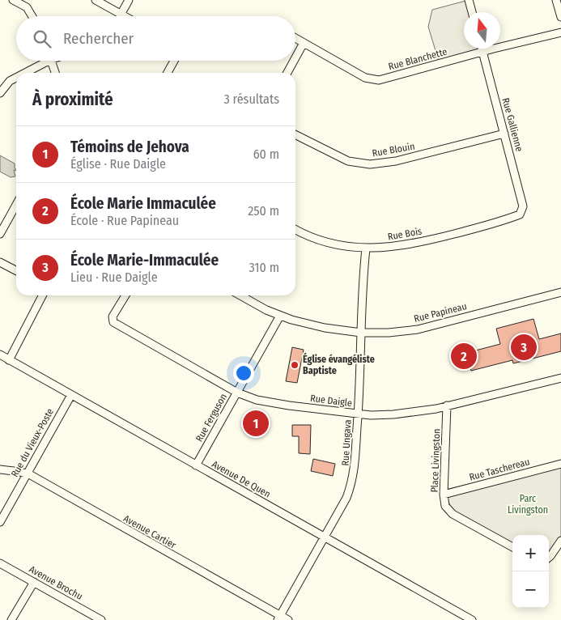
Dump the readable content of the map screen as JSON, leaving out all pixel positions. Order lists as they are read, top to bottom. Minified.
{"streets":{"street":["Rue Blanchette","Rue Gallienne","Rue Blouin","Rue Bois","Rue Papineau","Rue Daigle","Rue Ferguson","Rue du Vieux-Poste","Rue Ungava","Place Livingston","Rue Taschereau","Avenue De Quen","Avenue Cartier","Avenue Brochu"]},"crossings":[["Rue Blanchette","Rue Gallienne"],["Rue Gallienne","Rue Blouin"],["Rue Gallienne","Rue Bois"],["Rue Bois","Rue Ungava"],["Rue Papineau","Rue Ferguson"],["Rue Papineau","Rue Ungava"],["Rue Daigle","Rue Ferguson"],["Rue Daigle","Rue Ungava"],["Rue Daigle","Place Livingston"],["Rue Ferguson","Avenue De Quen"],["Rue du Vieux-Poste","Avenue De Quen"],["Rue du Vieux-Poste","Avenue Cartier"],["Rue Ungava","Avenue De Quen"],["Rue Ungava","Avenue Cartier"],["Place Livingston","Rue Taschereau"]],"parks":["Parc Livingston"],"places":["Église évangéliste Baptiste"],"north":"top","page":{"search":"Rechercher","heading":["À proximité","3 résultats"],"list":[{"mark":"1","name":"Témoins de Jehova","note":"Église · Rue Daigle","value":"60 m"},{"mark":"2","name":"École Marie Immaculée","note":"École · Rue Papineau","value":"250 m"},{"mark":"3","name":"École Marie-Immaculée","note":"Lieu · Rue Daigle","value":"310 m"}],"pins":["3","2","1"],"map_buttons":["+","−"]}}
